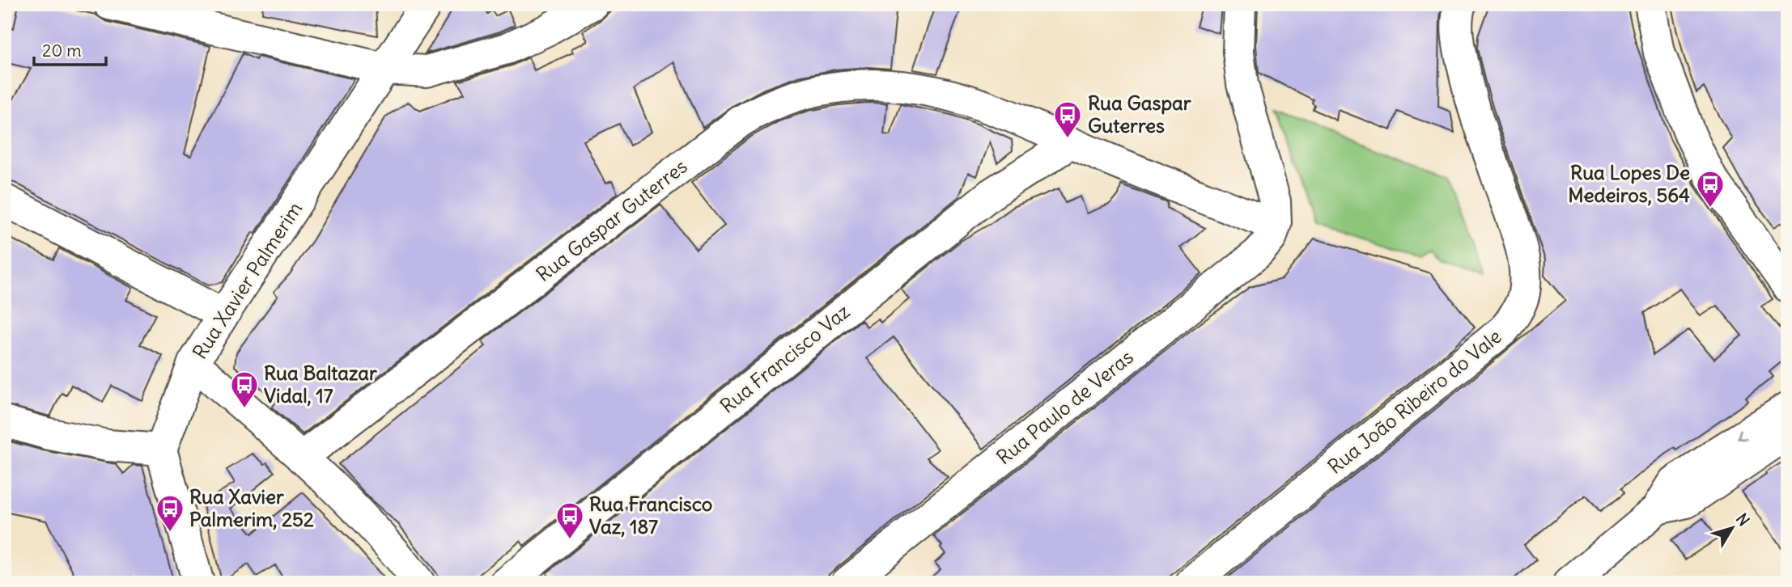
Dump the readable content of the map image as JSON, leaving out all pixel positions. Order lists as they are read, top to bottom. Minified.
{"streets":{"street":["Rua Gaspar Guterres","Rua Xavier Palmerim","Rua Francisco Vaz","Rua João Ribeiro do Vale","Rua Paulo de Veras"]},"crossings":[["Rua Gaspar Guterres","Rua Francisco Vaz"],["Rua Gaspar Guterres","Rua Paulo de Veras"]],"places":{"bus stop":["Rua Gaspar Guterres","Rua Lopes De Medeiros, 564","Rua Baltazar Vidal, 17","Rua Xavier Palmerim, 252","Rua Francisco Vaz, 187"]},"scale_bar":"20 m","north":"top right"}
